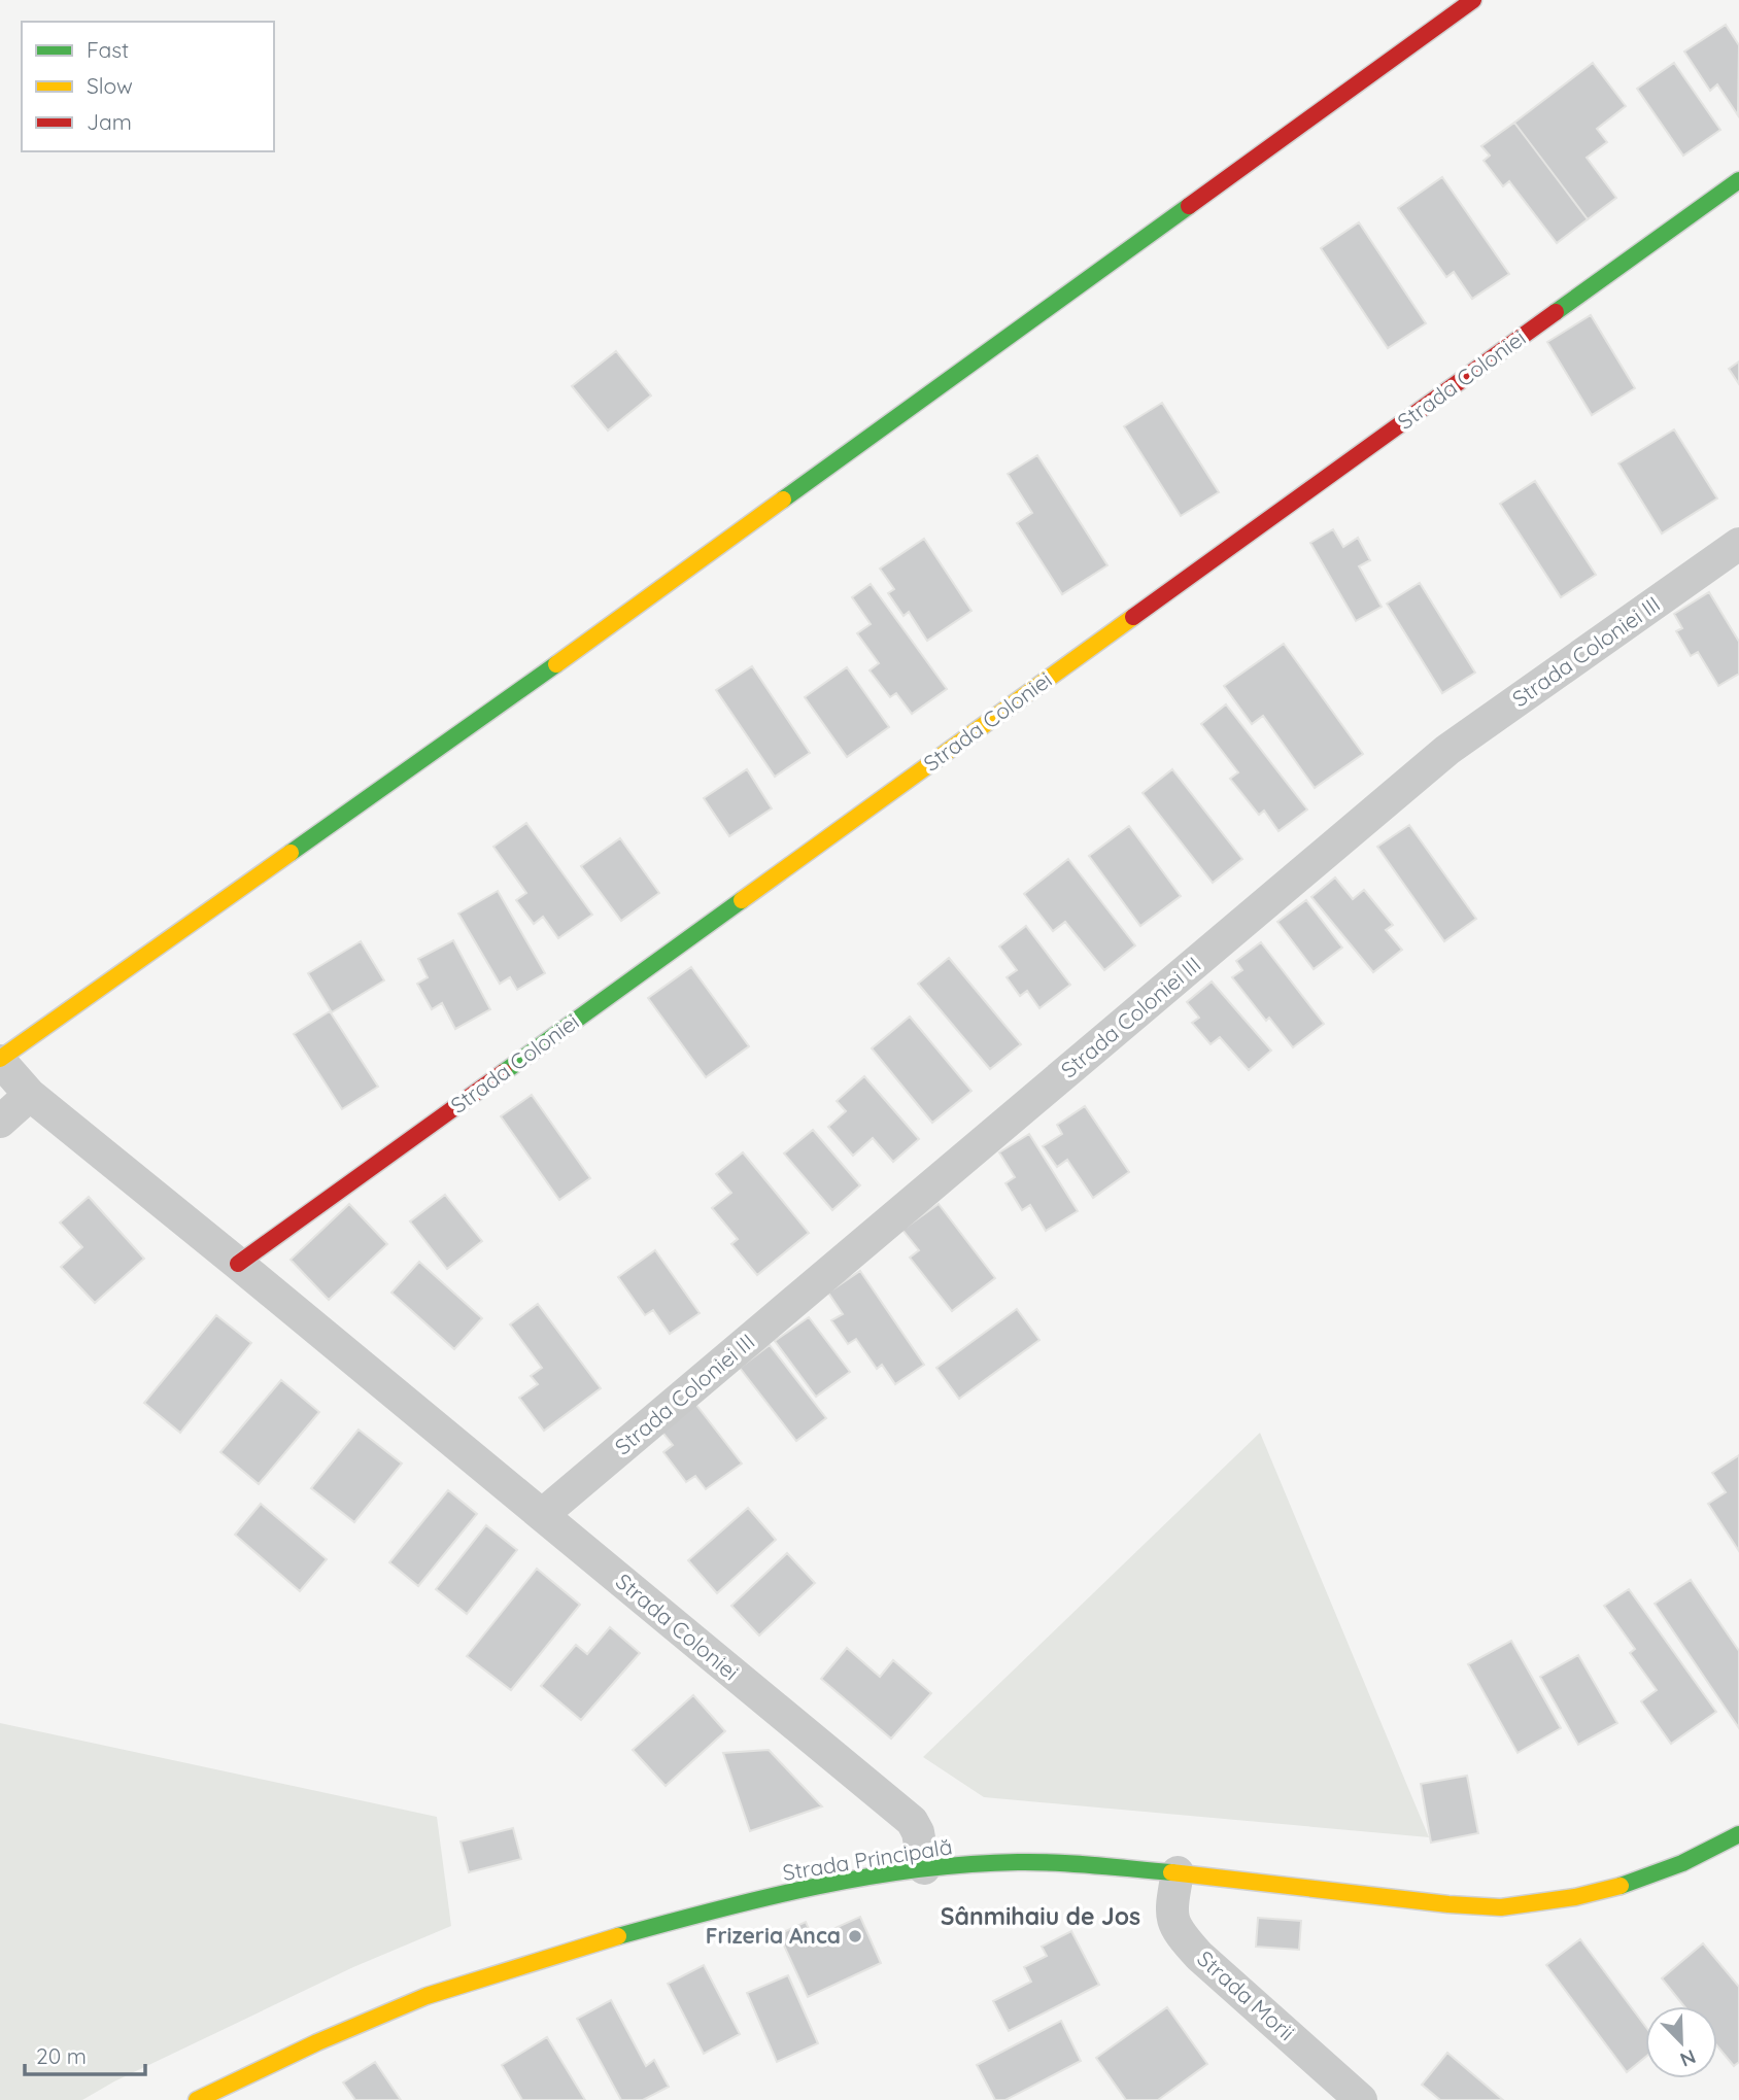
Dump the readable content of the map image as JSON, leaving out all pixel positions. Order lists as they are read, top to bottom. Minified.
{"streets":{"street":["Strada Coloniei","Strada Coloniei III","Strada Principală","Strada Morii"]},"crossings":[["Strada Coloniei","Strada Coloniei III"],["Strada Coloniei","Strada Principală"],["Strada Principală","Strada Morii"]],"districts":["Sânmihaiu de Jos"],"places":["Frizeria Anca"],"legend":["Fast","Slow","Jam"],"scale_bar":"20 m","north":"bottom right"}
